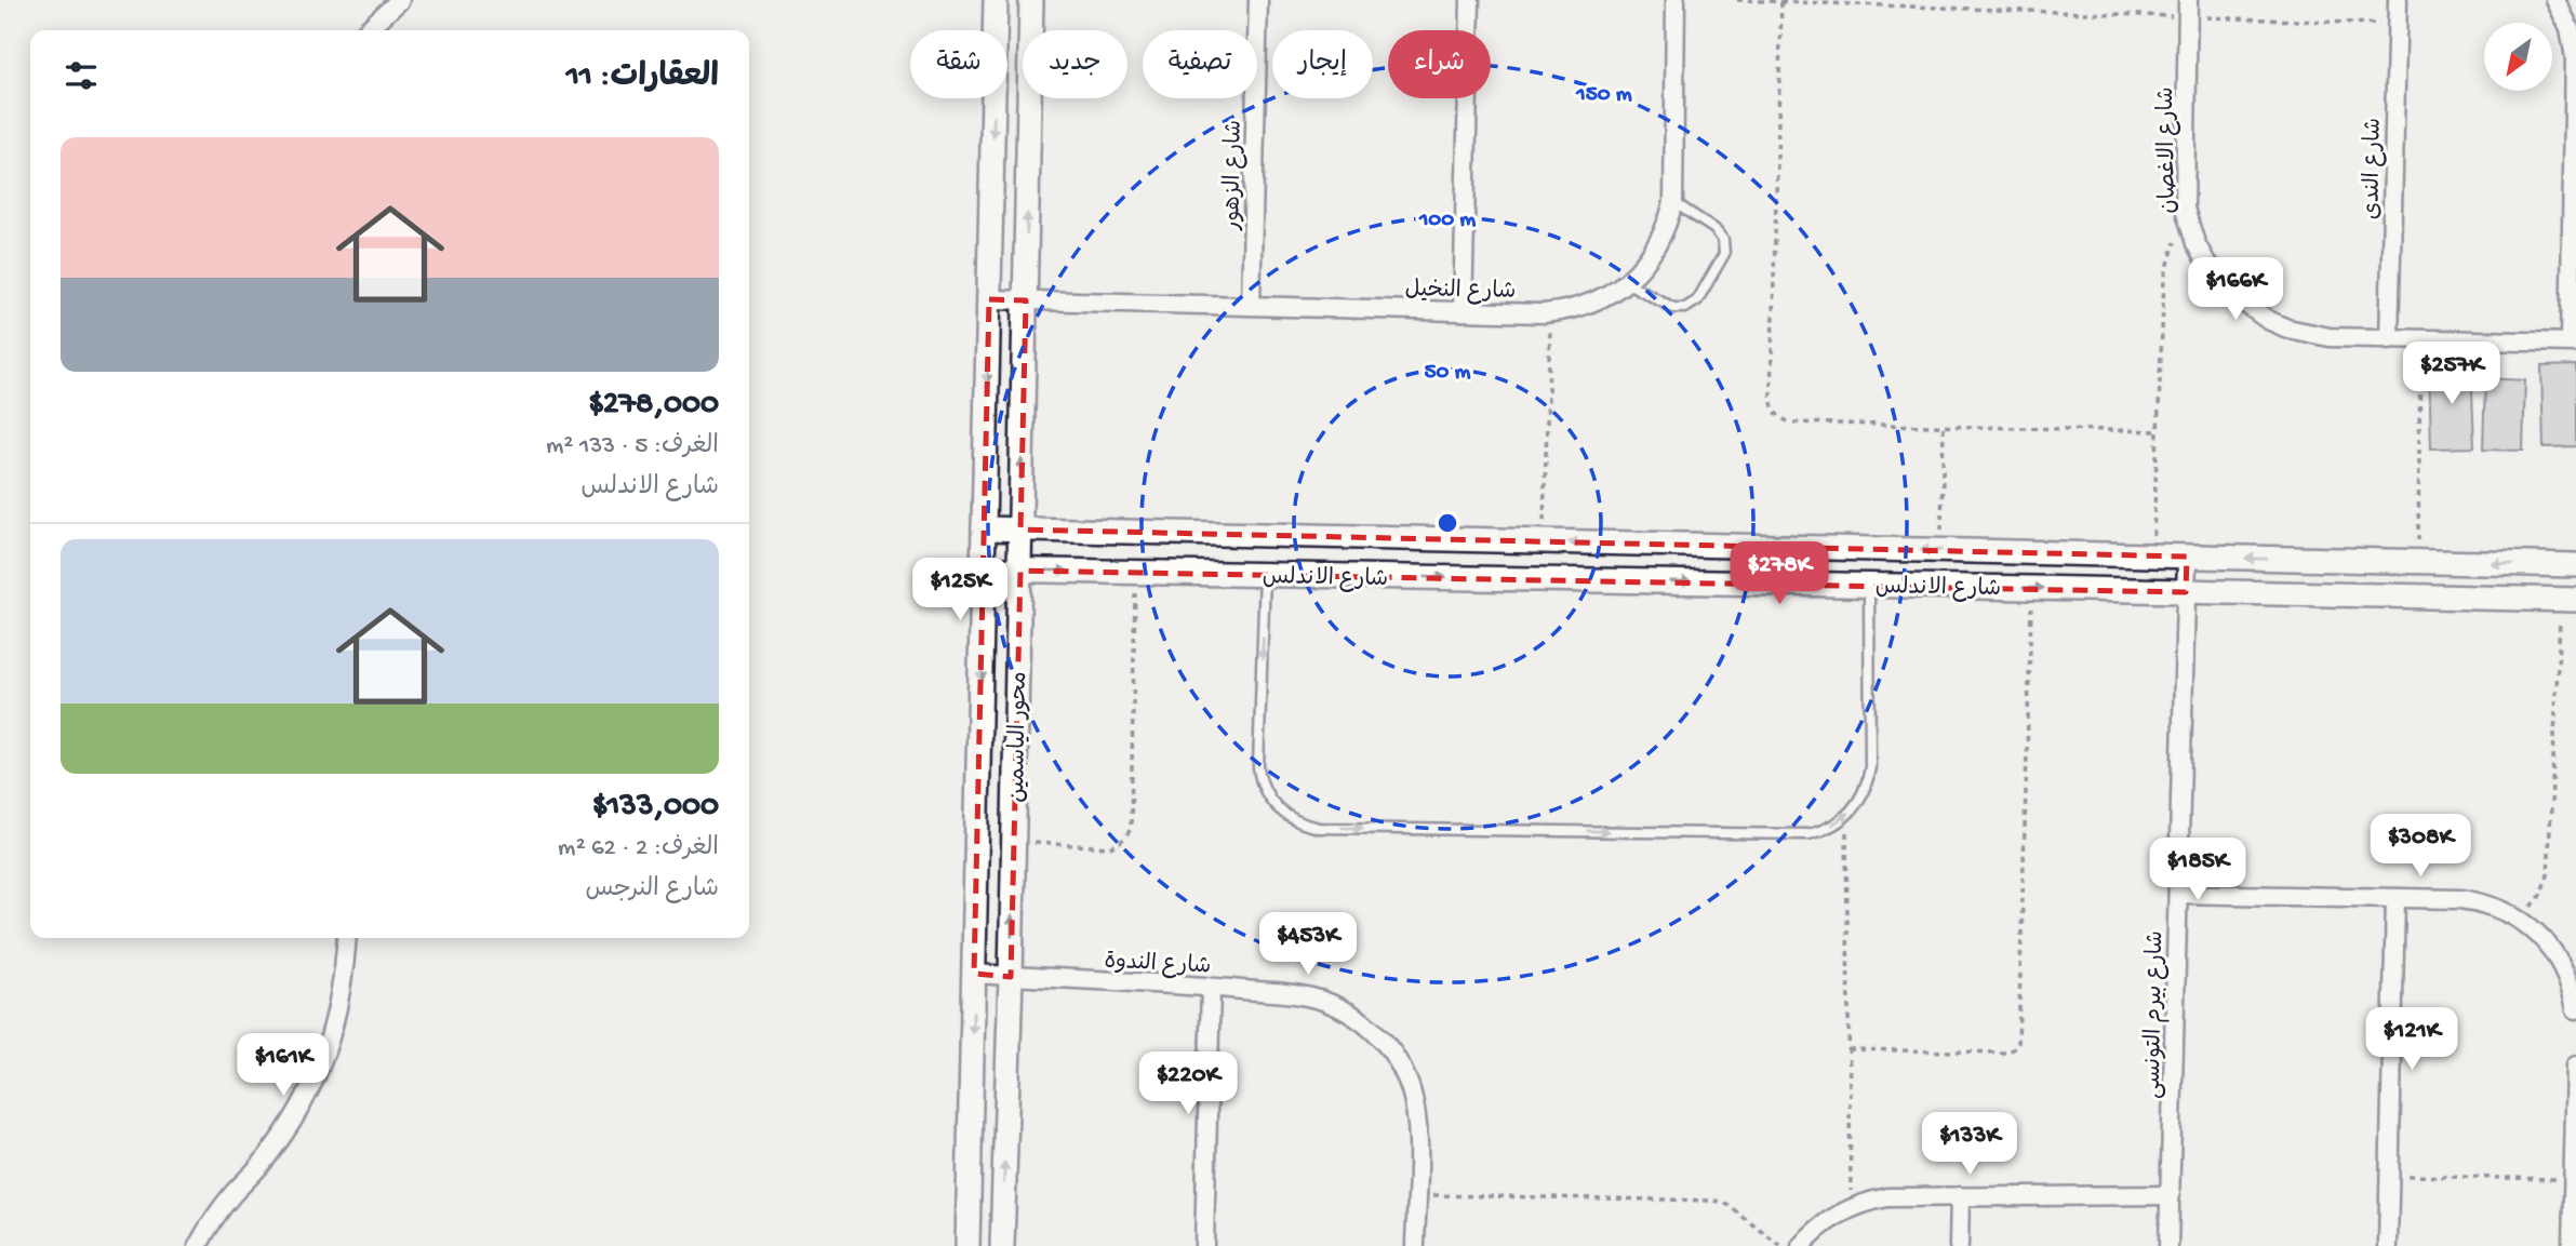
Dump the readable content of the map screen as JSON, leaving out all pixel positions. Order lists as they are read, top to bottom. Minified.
{"streets":{"street":["شارع الاغصان","شارع الندى","شارع الزهور","شارع النخيل","شارع الاندلس","محور الياسمين","شارع الندوة","شارع بيرم التونسى"]},"crossings":[["شارع الاغصان","شارع الندى"],["شارع الزهور","شارع النخيل"],["شارع النخيل","محور الياسمين"],["شارع الاندلس","محور الياسمين"],["شارع الاندلس","شارع بيرم التونسى"],["محور الياسمين","شارع الندوة"]],"north":"bottom left","page":{"chip":["شراء","إيجار","تصفية","جديد","شقة"],"heading":"العقارات: 11","list":[{"name":"$278,000","note":"الغرف: 5 · 133 m² · شارع الاندلس"},{"name":"$133,000","note":"الغرف: 2 · 62 m² · شارع النرجس"}],"price":["$166K","$257K","$278K","$125K","$308K","$185K","$453K","$121K","$161K","$220K","$133K"]},"rings":["150 m","100 m","50 m"]}
